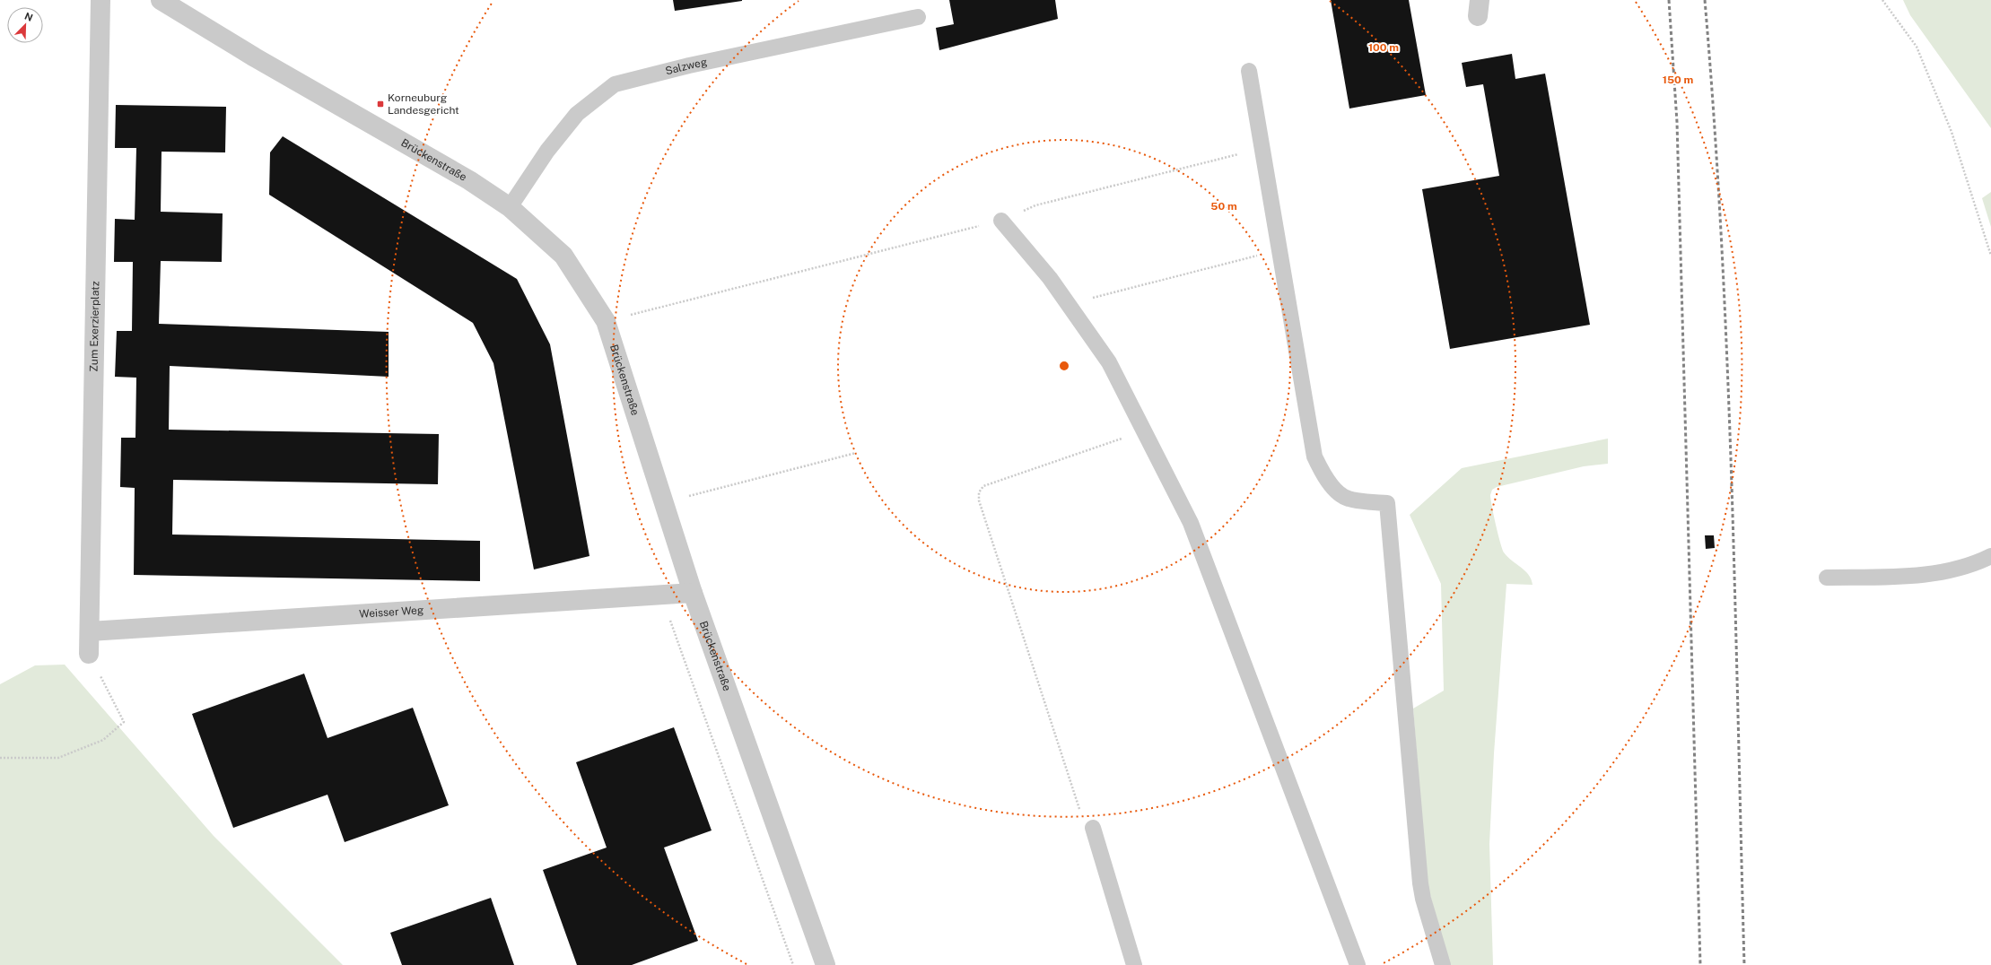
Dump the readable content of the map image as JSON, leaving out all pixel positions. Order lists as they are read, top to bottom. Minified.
{"streets":{"street":["Brückenstraße","Zum Exerzierplatz","Weisser Weg"],"lane":["Salzweg"]},"crossings":[["Salzweg","Brückenstraße"],["Brückenstraße","Weisser Weg"],["Zum Exerzierplatz","Weisser Weg"]],"places":{"transit":["Korneuburg Landesgericht"]},"north":"top right","rings":["100 m","150 m","50 m"]}
